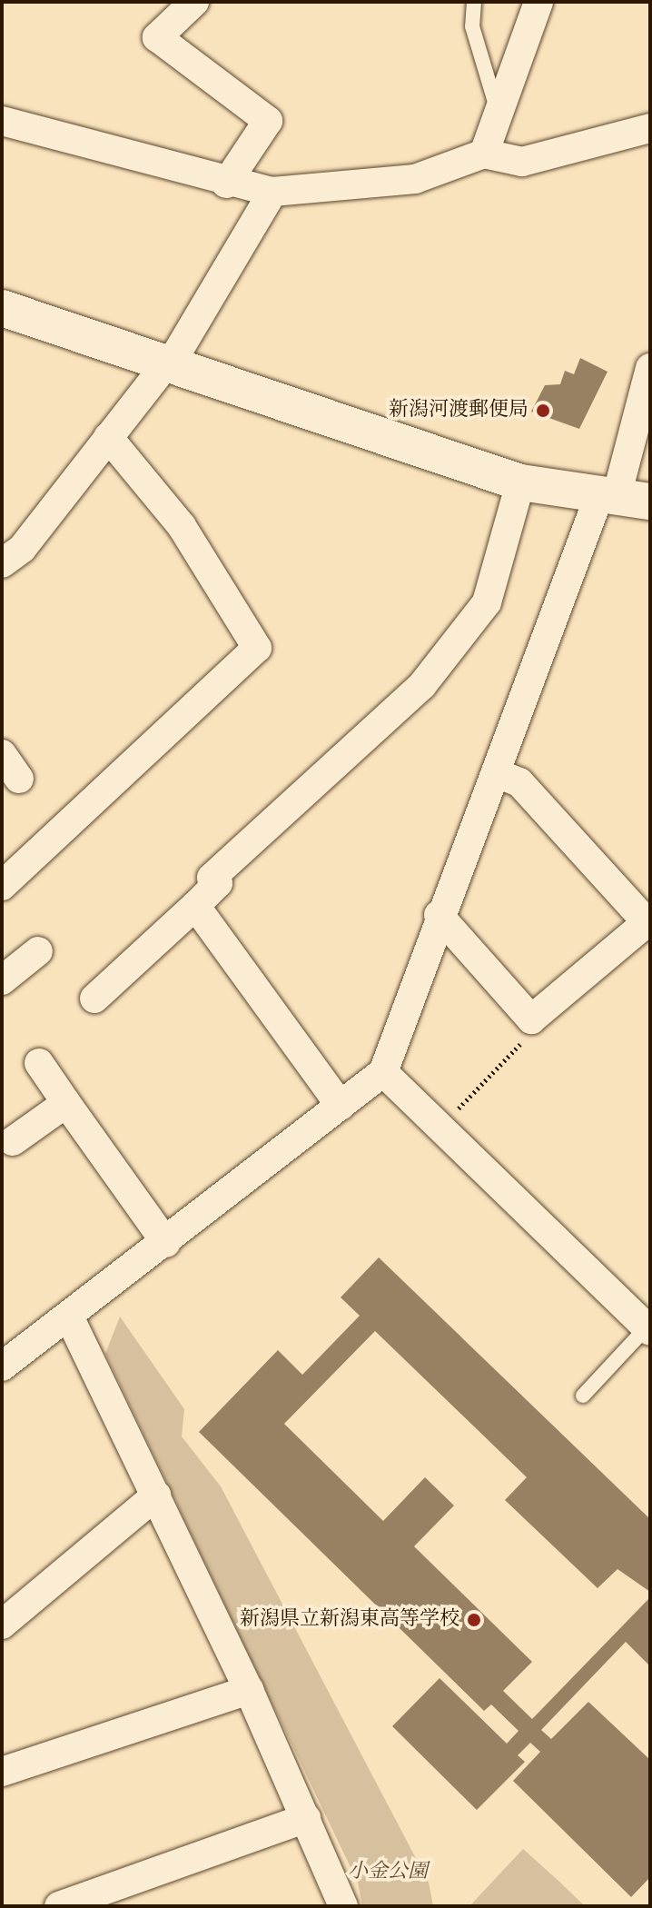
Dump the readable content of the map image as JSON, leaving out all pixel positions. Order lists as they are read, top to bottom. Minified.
{"parks":["小金公園"],"places":["新潟河渡郵便局","新潟県立新潟東高等学校"]}
